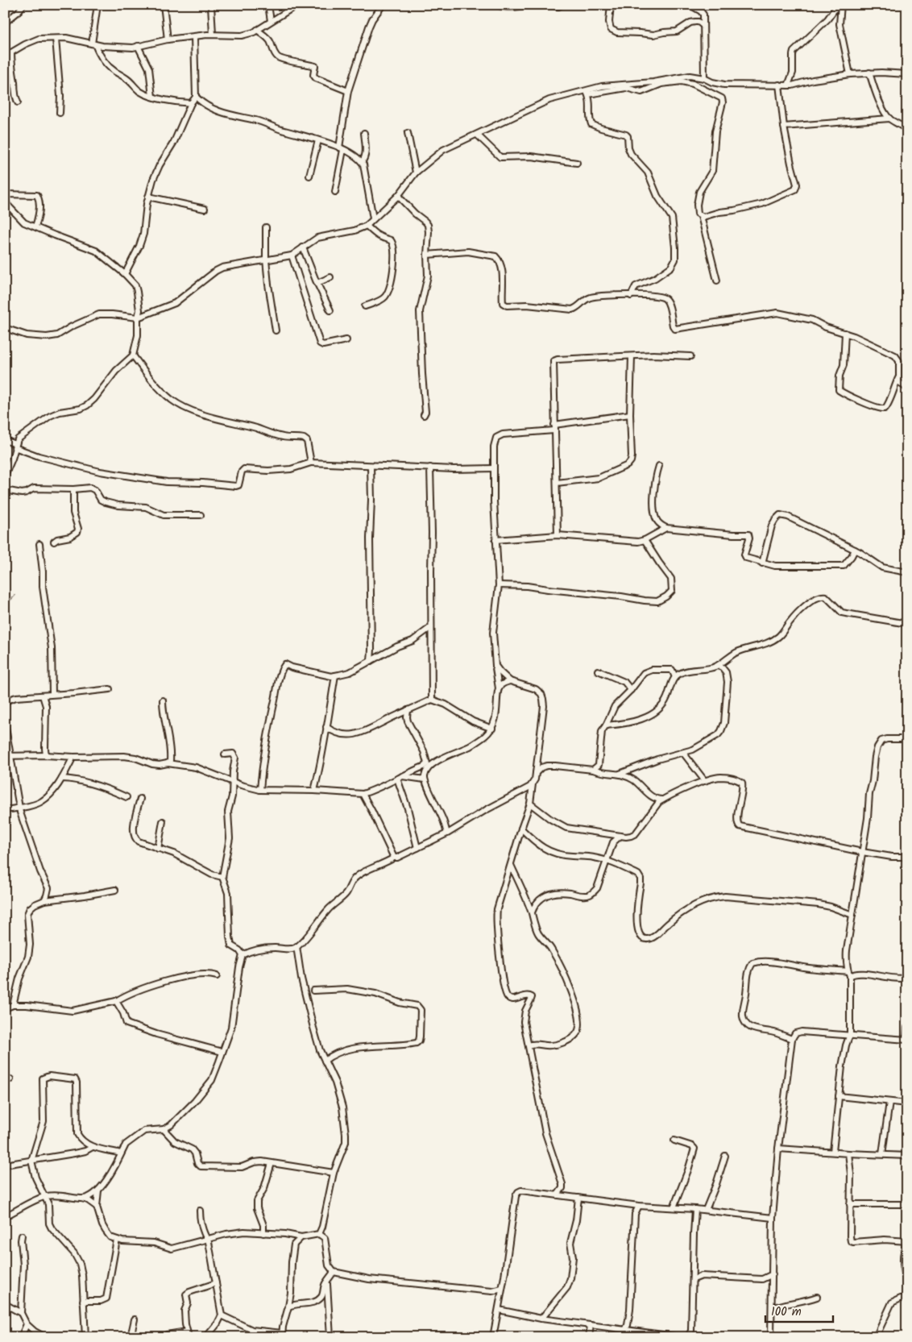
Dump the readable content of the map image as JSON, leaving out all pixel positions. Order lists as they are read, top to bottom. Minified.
{"scale_bar":"100 m"}
